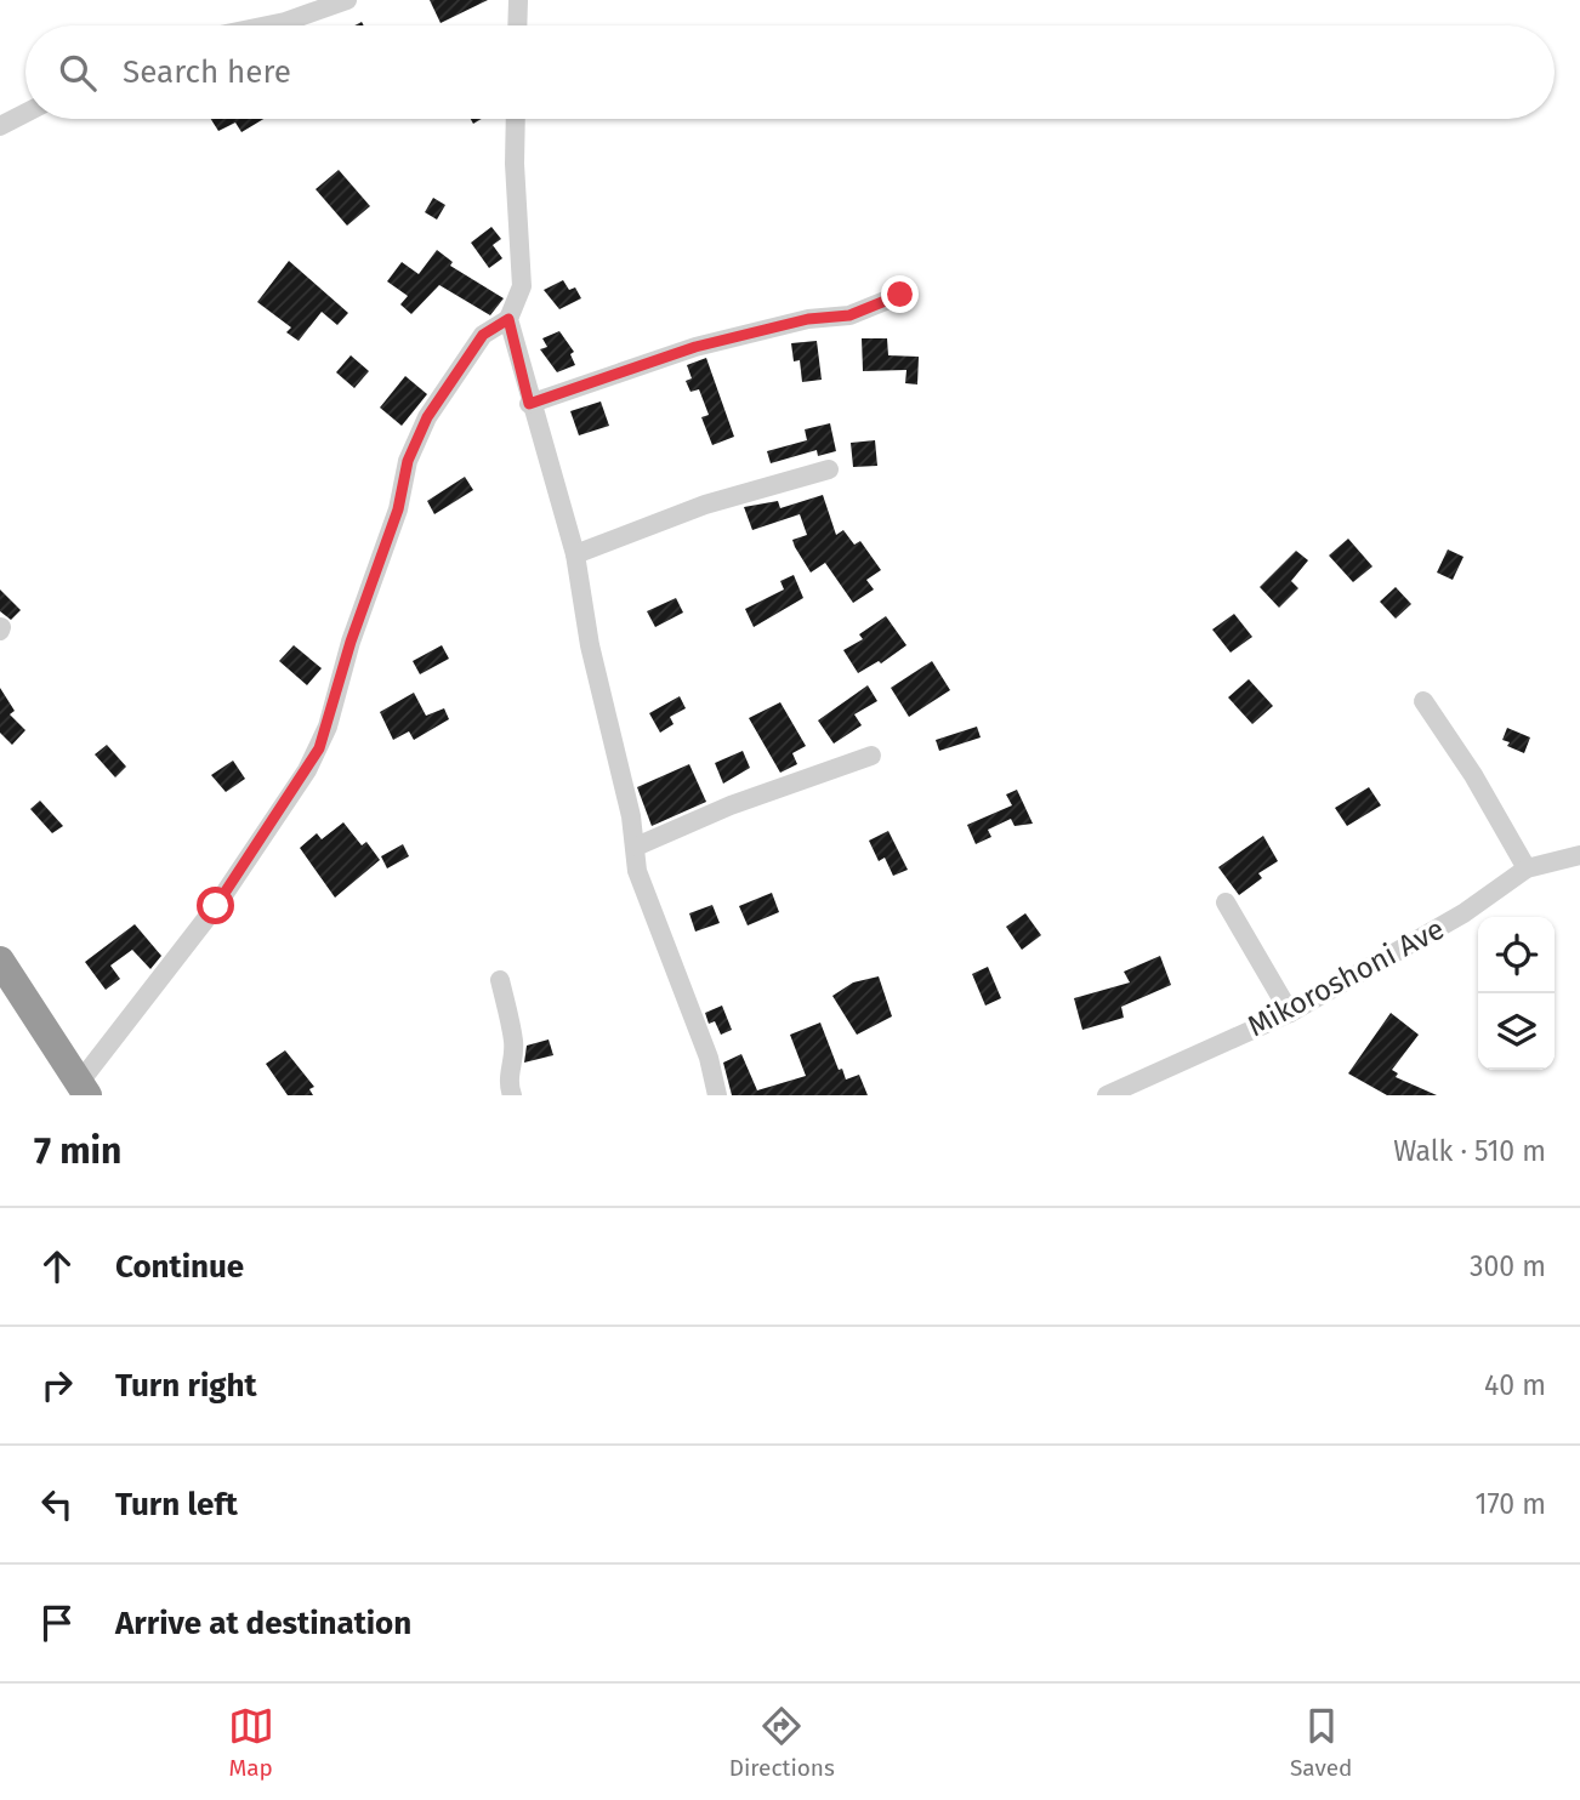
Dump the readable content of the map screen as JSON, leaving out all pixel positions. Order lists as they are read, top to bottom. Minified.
{"streets":{"street":["Mikoroshoni Ave"]},"page":{"search":"Search here","heading":["7 min","Walk · 510 m"],"list":[["Continue","300 m"],["Turn right","40 m"],["Turn left","170 m"],"Arrive at destination"],"nav":["Map","Directions","Saved"]}}
